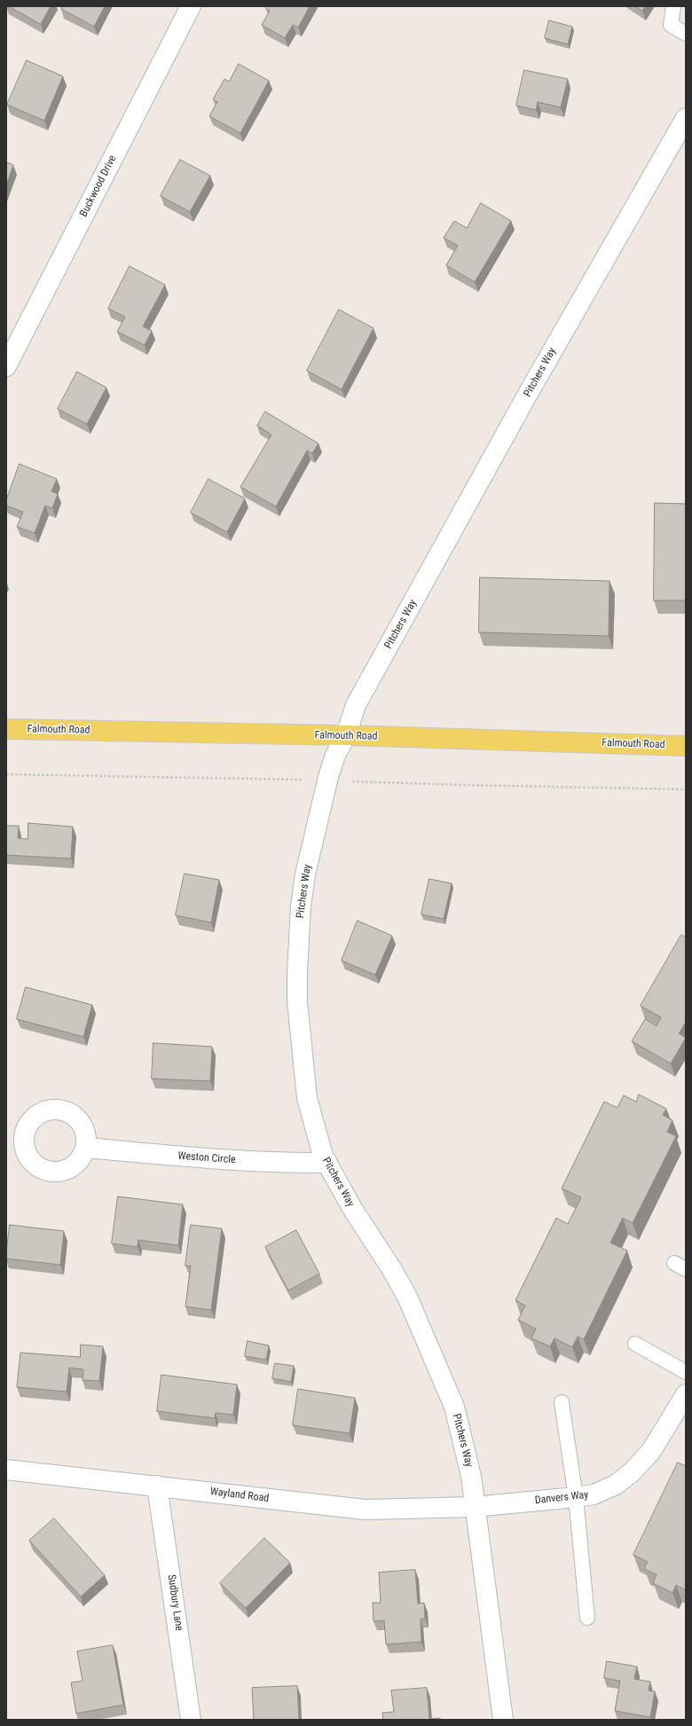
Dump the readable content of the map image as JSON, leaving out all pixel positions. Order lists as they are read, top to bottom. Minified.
{"streets":{"main road":["Buckwood Drive","Pitchers Way","Falmouth Road","Weston Circle","Wayland Road","Danvers Way","Sudbury Lane"]},"crossings":[["Pitchers Way","Falmouth Road"],["Pitchers Way","Weston Circle"],["Pitchers Way","Wayland Road"],["Pitchers Way","Danvers Way"],["Wayland Road","Danvers Way"],["Wayland Road","Sudbury Lane"]]}
